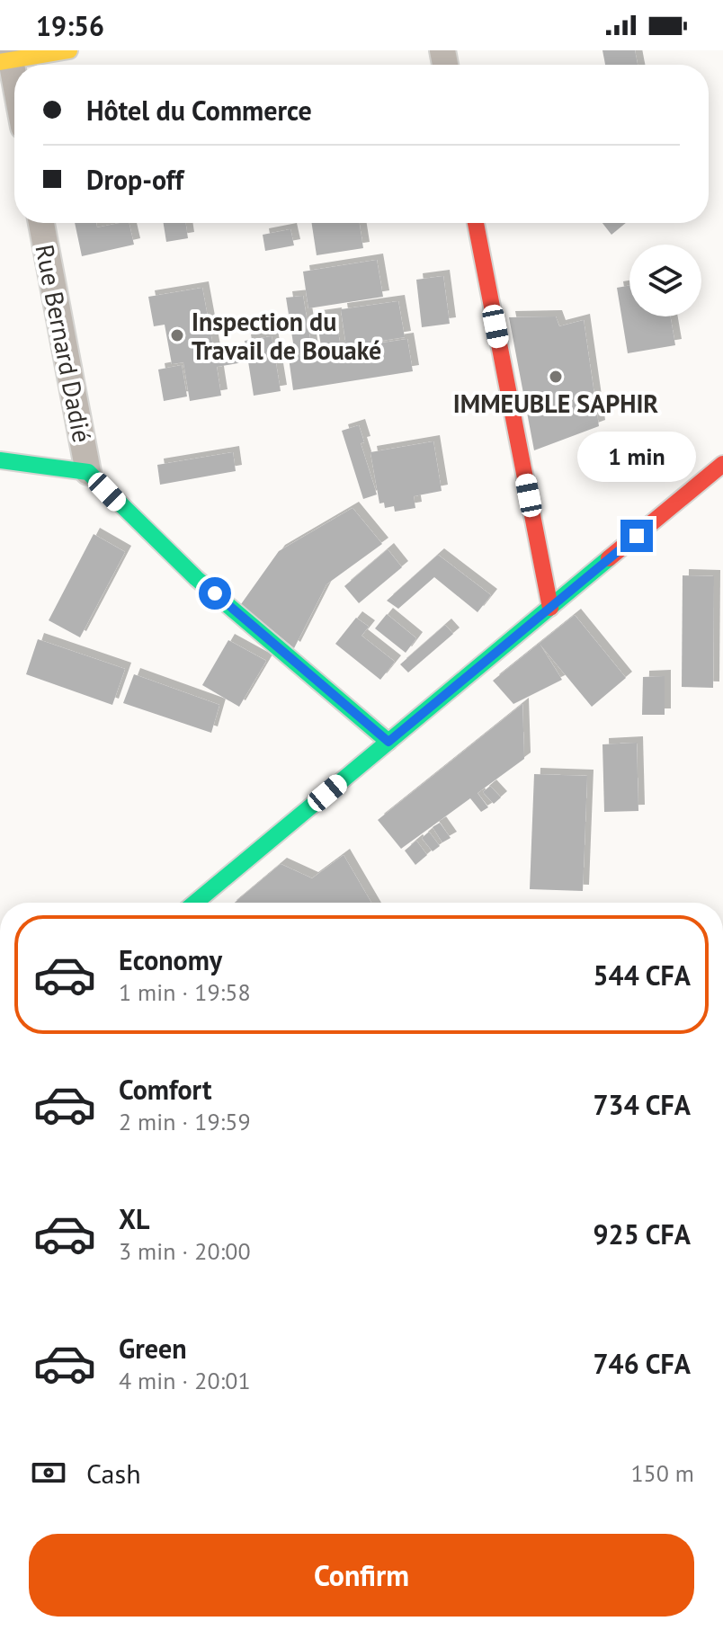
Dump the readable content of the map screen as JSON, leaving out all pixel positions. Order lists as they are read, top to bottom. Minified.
{"streets":{"street":["Rue Bernard Dadié"]},"places":["Inspection du Travail de Bouaké","IMMEUBLE SAPHIR"],"page":{"status":"19:56","banner":["Hôtel du Commerce","Drop-off"],"bubble":"1 min","list":[{"name":"Economy","note":"1 min · 19:58","value":"544 CFA"},{"name":"Comfort","note":"2 min · 19:59","value":"734 CFA"},{"name":"XL","note":"3 min · 20:00","value":"925 CFA"},{"name":"Green","note":"4 min · 20:01","value":"746 CFA"}],"pay":["Cash","150 m"],"buttons":"Confirm"}}
